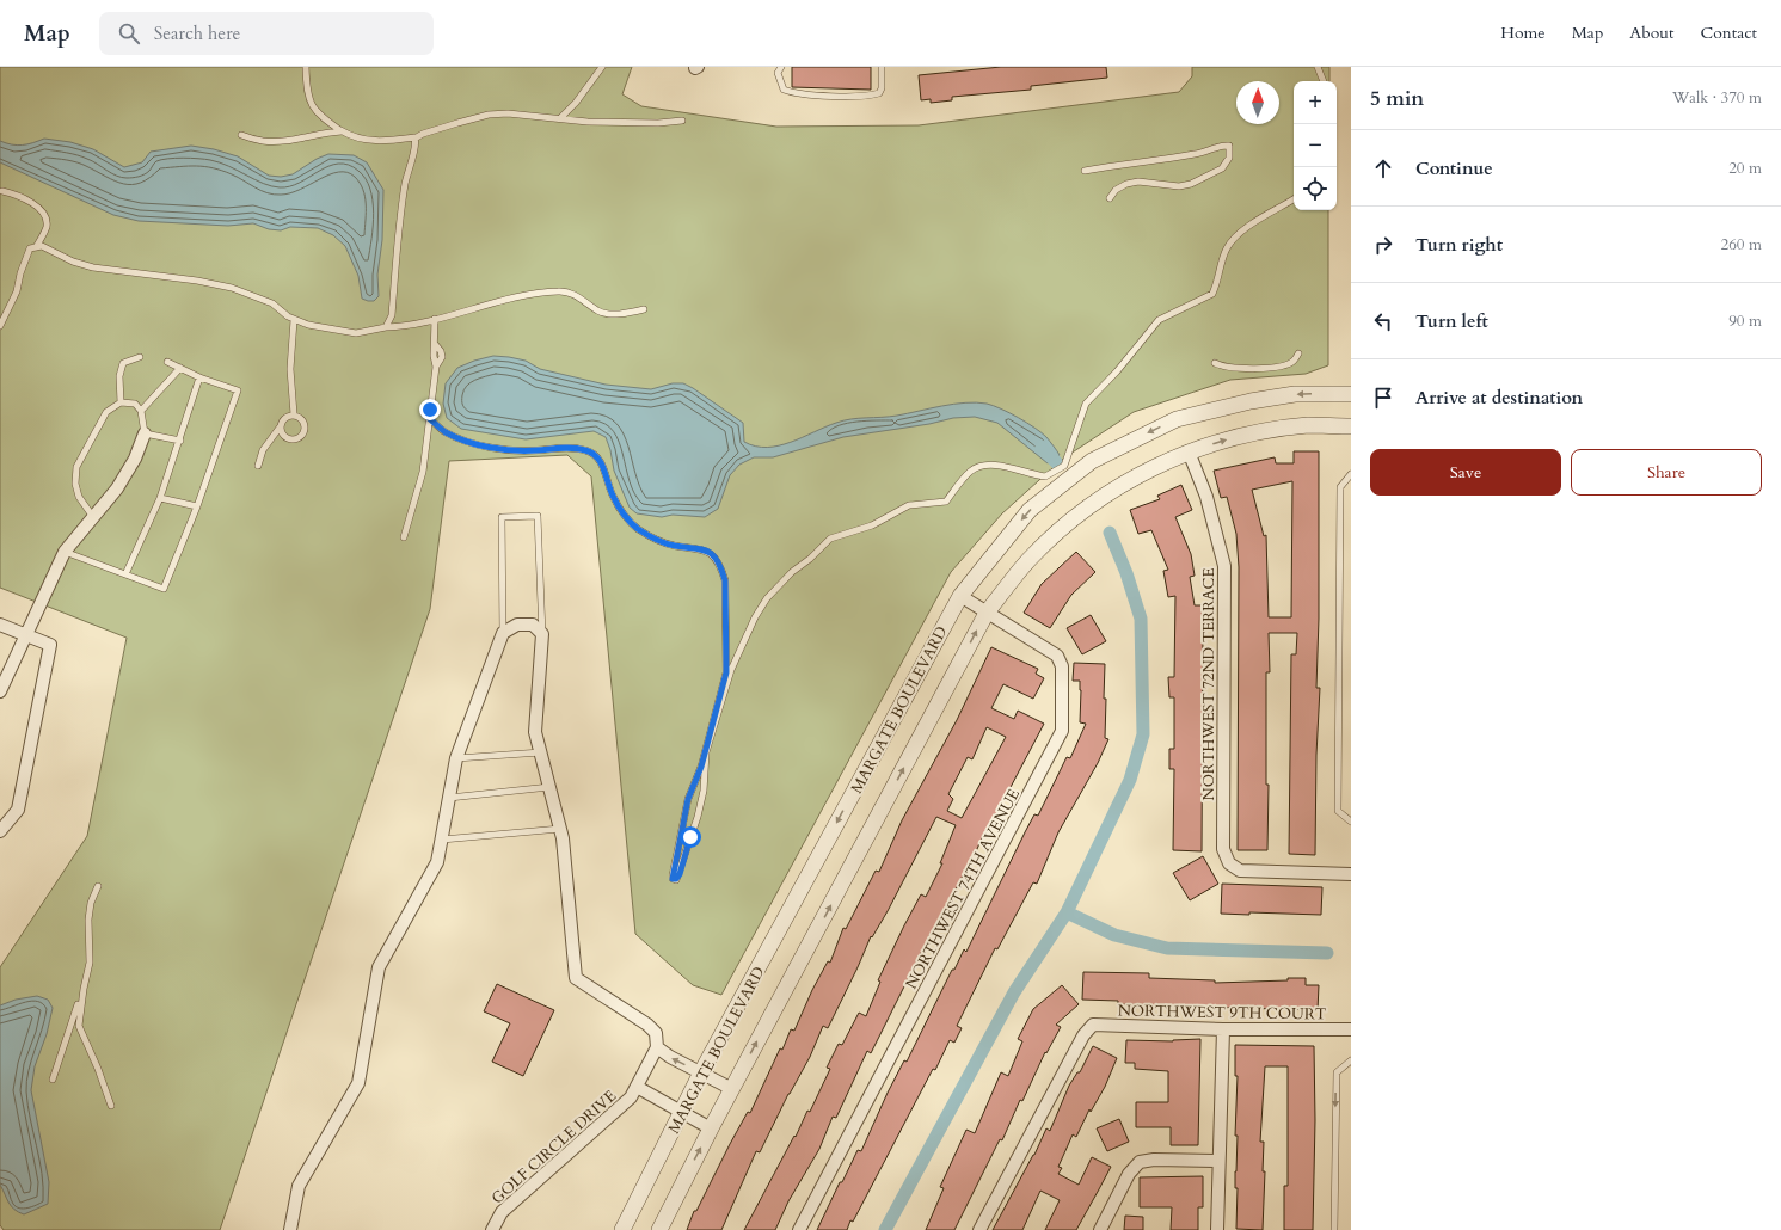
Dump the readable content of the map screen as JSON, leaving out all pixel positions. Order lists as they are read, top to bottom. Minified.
{"streets":{"street":["NORTHWEST 72ND TERRACE","MARGATE BOULEVARD","NORTHWEST 74TH AVENUE","NORTHWEST 9TH COURT","GOLF CIRCLE DRIVE"]},"crossings":[["MARGATE BOULEVARD","NORTHWEST 74TH AVENUE"],["MARGATE BOULEVARD","GOLF CIRCLE DRIVE"]],"north":"top","page":{"header":"Map","search":"Search here","nav":["Home","Map","About","Contact"],"heading":["5 min","Walk · 370 m"],"map_buttons":["+","−"],"list":[["Continue","20 m"],["Turn right","260 m"],["Turn left","90 m"],"Arrive at destination"],"buttons":["Save","Share"]}}
